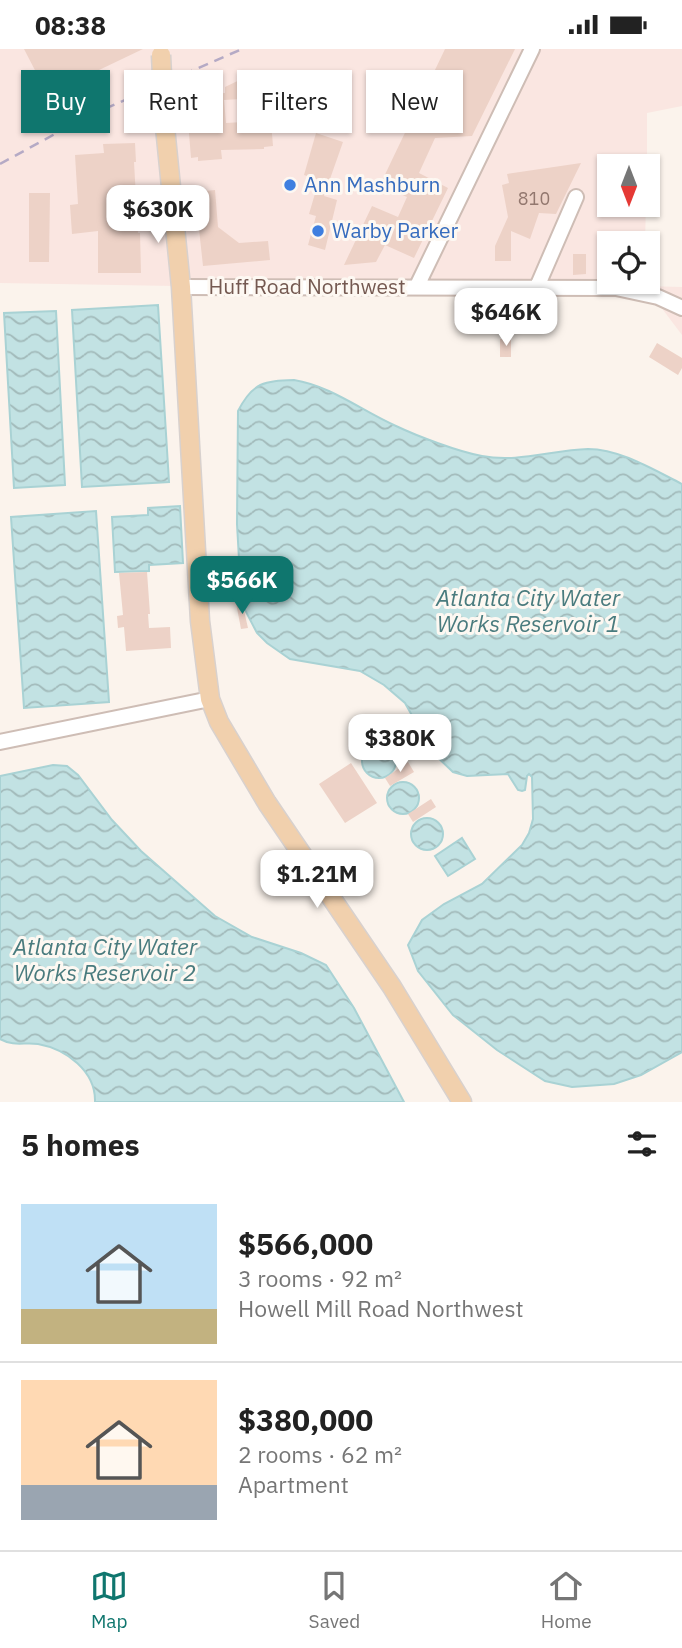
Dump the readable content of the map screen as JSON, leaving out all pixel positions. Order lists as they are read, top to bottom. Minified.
{"streets":{"street":["Huff Road Northwest"]},"water":["Atlanta City Water Works Reservoir 1","Atlanta City Water Works Reservoir 2"],"places":["Ann Mashburn","Warby Parker"],"house_numbers":["810"],"north":"bottom","page":{"status":"08:38","chip":["Buy","Rent","Filters","New"],"price":["$630K","$646K","$566K","$380K","$1.21M"],"heading":"5 homes","list":[{"name":"$566,000","note":"3 rooms · 92 m² · Howell Mill Road Northwest"},{"name":"$380,000","note":"2 rooms · 62 m² · Apartment"}],"tabs":["Map","Saved","Home"]}}
